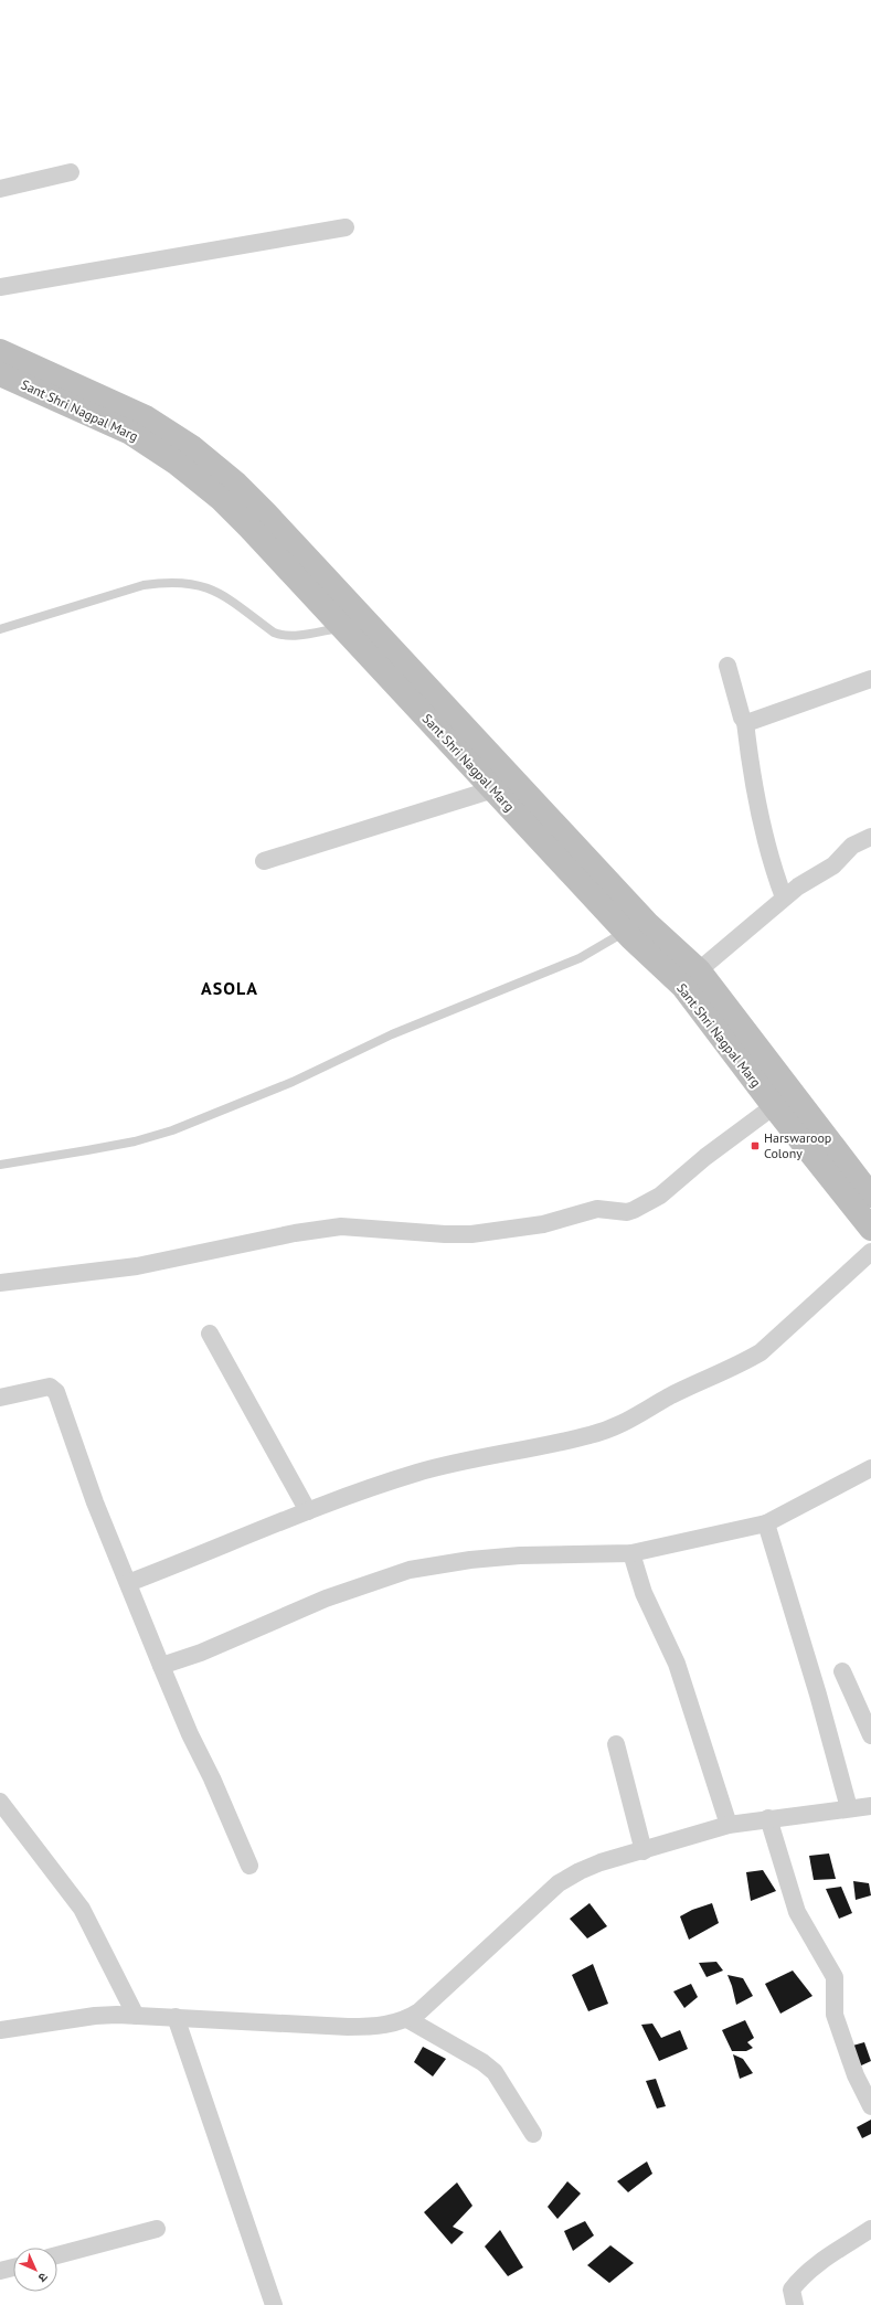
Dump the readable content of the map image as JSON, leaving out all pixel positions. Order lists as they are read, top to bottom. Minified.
{"streets":{"main road":["Sant Shri Nagpal Marg"]},"districts":["ASOLA"],"places":{"transit":["Harswaroop Colony"]},"north":"bottom right"}
